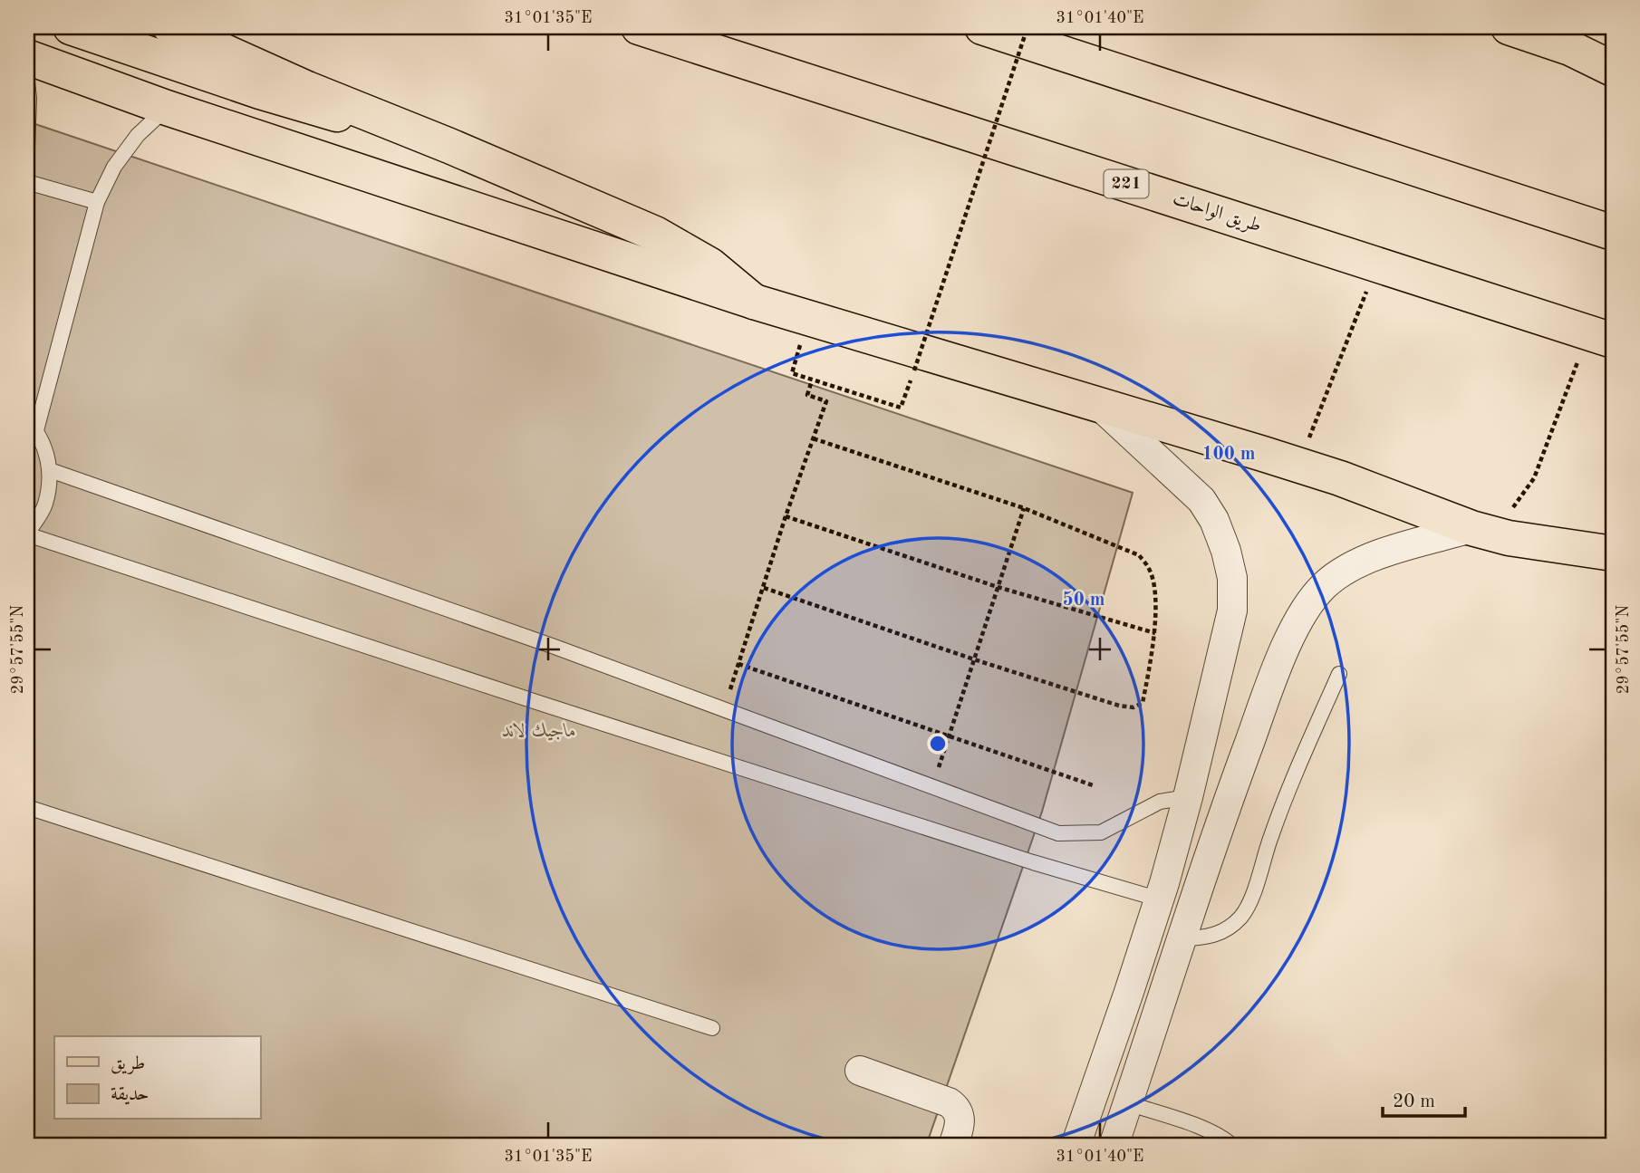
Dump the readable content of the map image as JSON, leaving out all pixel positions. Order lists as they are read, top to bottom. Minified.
{"streets":{"main road":["221","طريق الواحات"]},"parks":["ماجيك لاند"],"legend":["طريق","حديقة"],"scale_bar":"20 m","coordinates":["31°01'35\"E","31°01'40\"E","29°57'55\"N"],"rings":["100 m","50 m"]}
